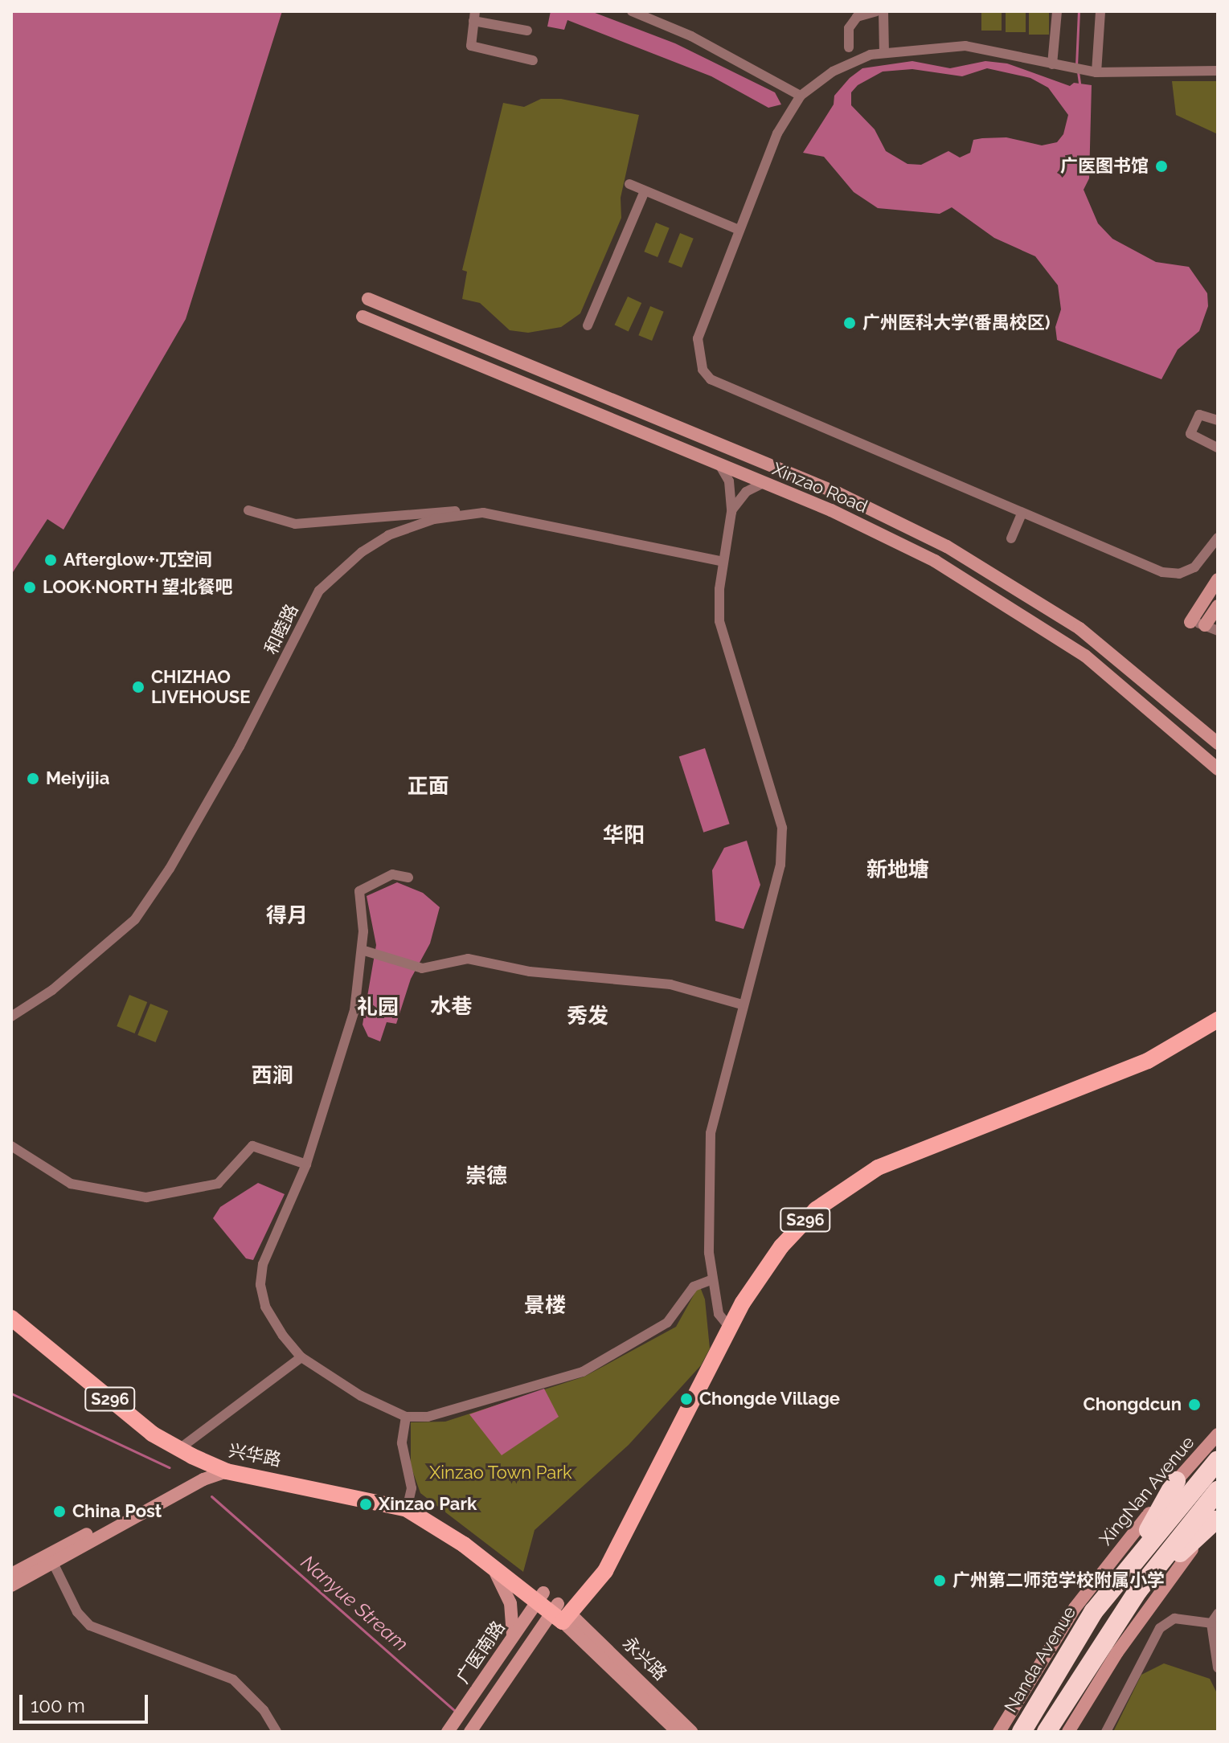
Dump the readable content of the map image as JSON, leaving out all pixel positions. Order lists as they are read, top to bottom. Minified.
{"streets":{"highway":["Nanda Avenue"],"main road":["Xinzao Road","S296","兴华路","XingNan Avenue","广医南路","永兴路"],"street":["和睦路"]},"crossings":[["S296","兴华路"],["S296","广医南路"],["S296","永兴路"],["兴华路","广医南路"],["兴华路","永兴路"],["广医南路","永兴路"]],"districts":["正面","华阳","新地塘","得月","水巷","礼园","秀发","西涧","崇德","景楼"],"water":["Nanyue Stream"],"parks":["Xinzao Town Park"],"places":["广医图书馆","广州医科大学(番禺校区)","Afterglow+·兀空间","LOOK·NORTH 望北餐吧","CHIZHAO LIVEHOUSE","Meiyijia","Chongde Village","Chongdcun","Xinzao Park","China Post","广州第二师范学校附属小学"],"scale_bar":"100 m"}
